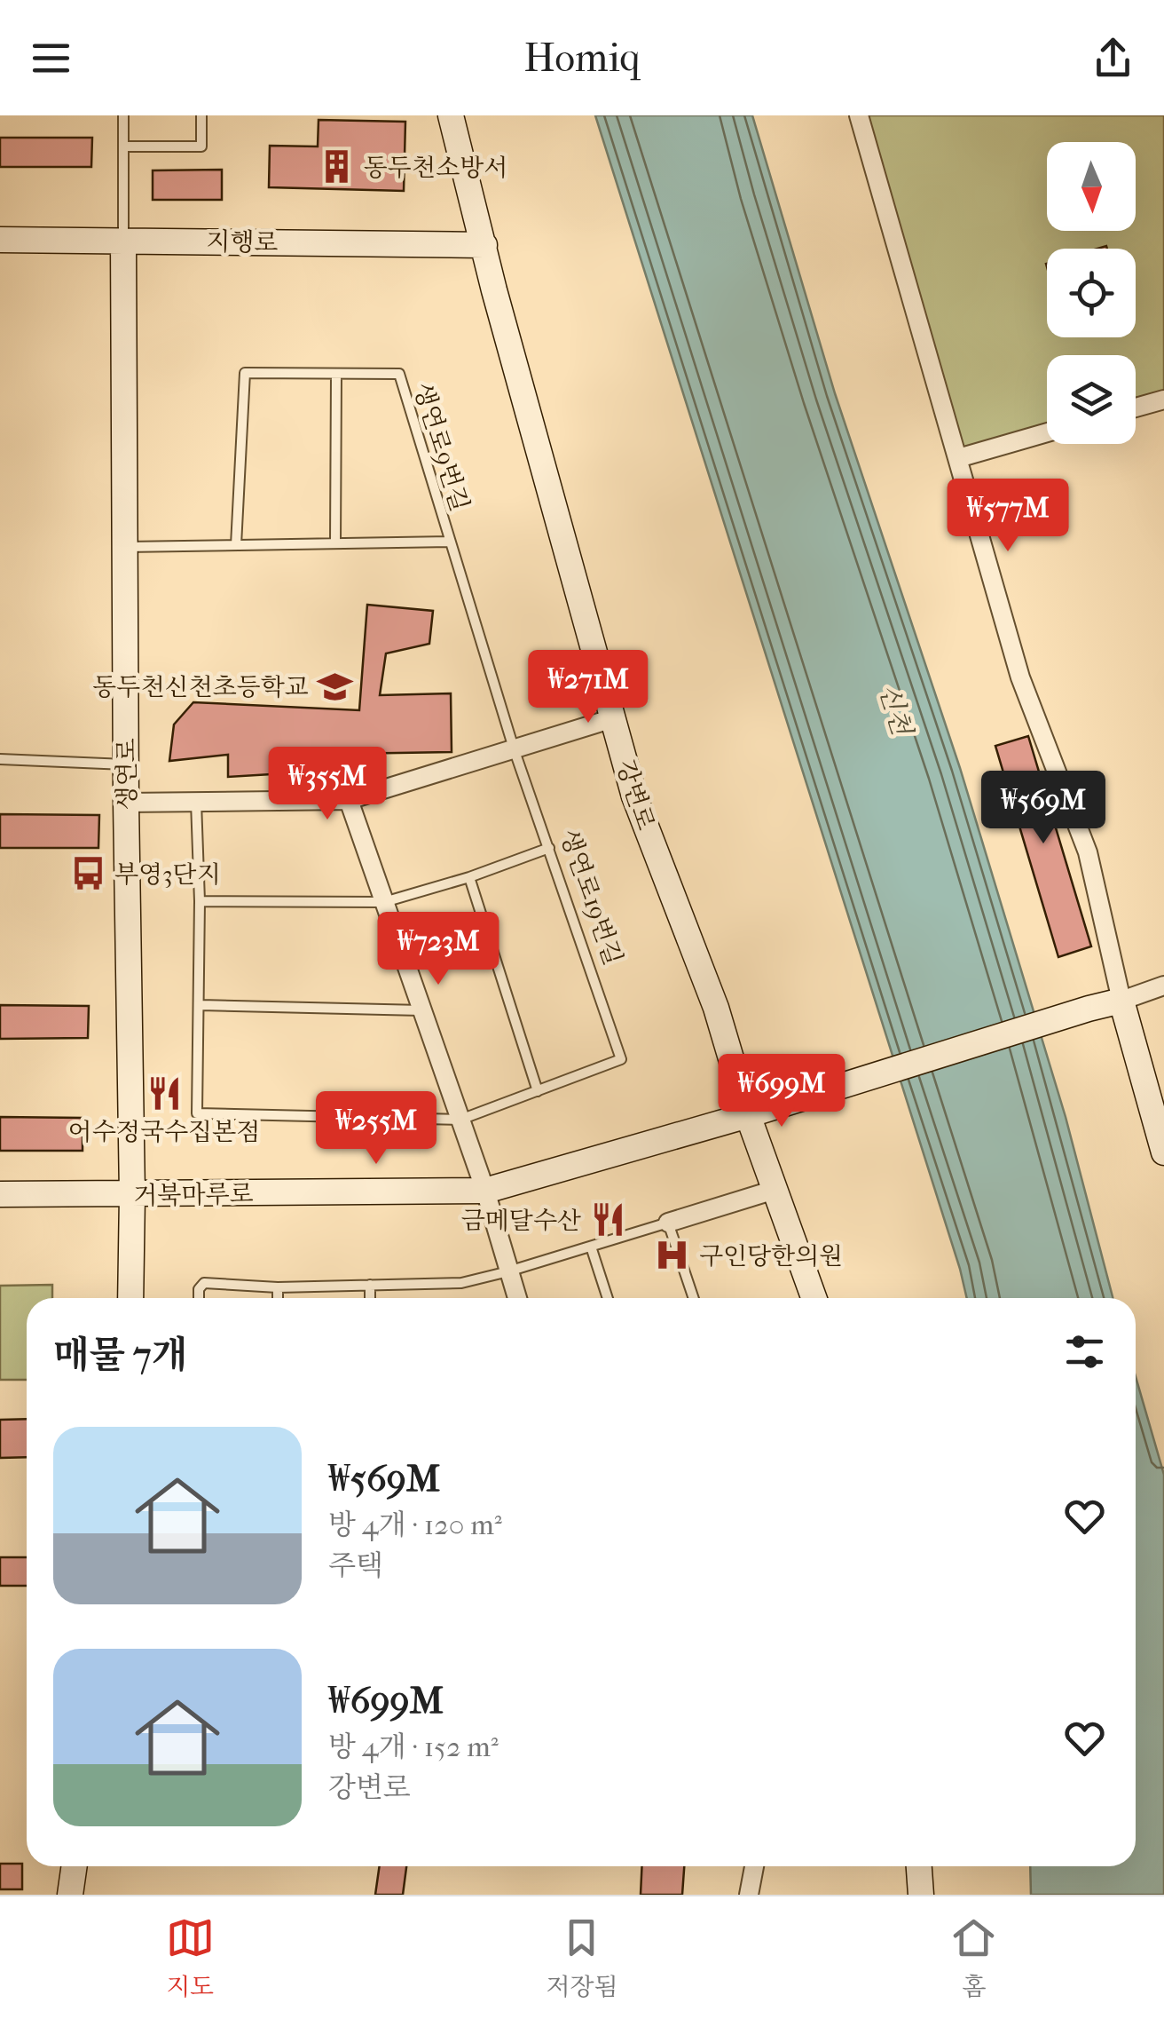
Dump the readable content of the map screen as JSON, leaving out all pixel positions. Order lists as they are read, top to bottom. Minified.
{"streets":{"street":["지행로","생연로","강변로","거북마루로"],"lane":["생연로9번길","생연로19번길"]},"crossings":[["지행로","생연로"],["지행로","강변로"],["생연로9번길","생연로"],["생연로9번길","생연로19번길"],["생연로","거북마루로"],["강변로","거북마루로"]],"water":["신천"],"places":{"building":["동두천소방서"],"school or university":["동두천신천초등학교"],"bus stop":["부영3단지"],"restaurant":["어수정국수집본점","금메달수산"],"hospital":["구인당한의원"]},"north":"bottom","page":{"header":"Homiq","price":["₩577M","₩271M","₩355M","₩569M","₩723M","₩699M","₩255M"],"heading":"매물 7개","list":[{"name":"₩569M","note":"방 4개 · 120 m² · 주택"},{"name":"₩699M","note":"방 4개 · 152 m² · 강변로"}],"tabs":["지도","저장됨","홈"]}}
